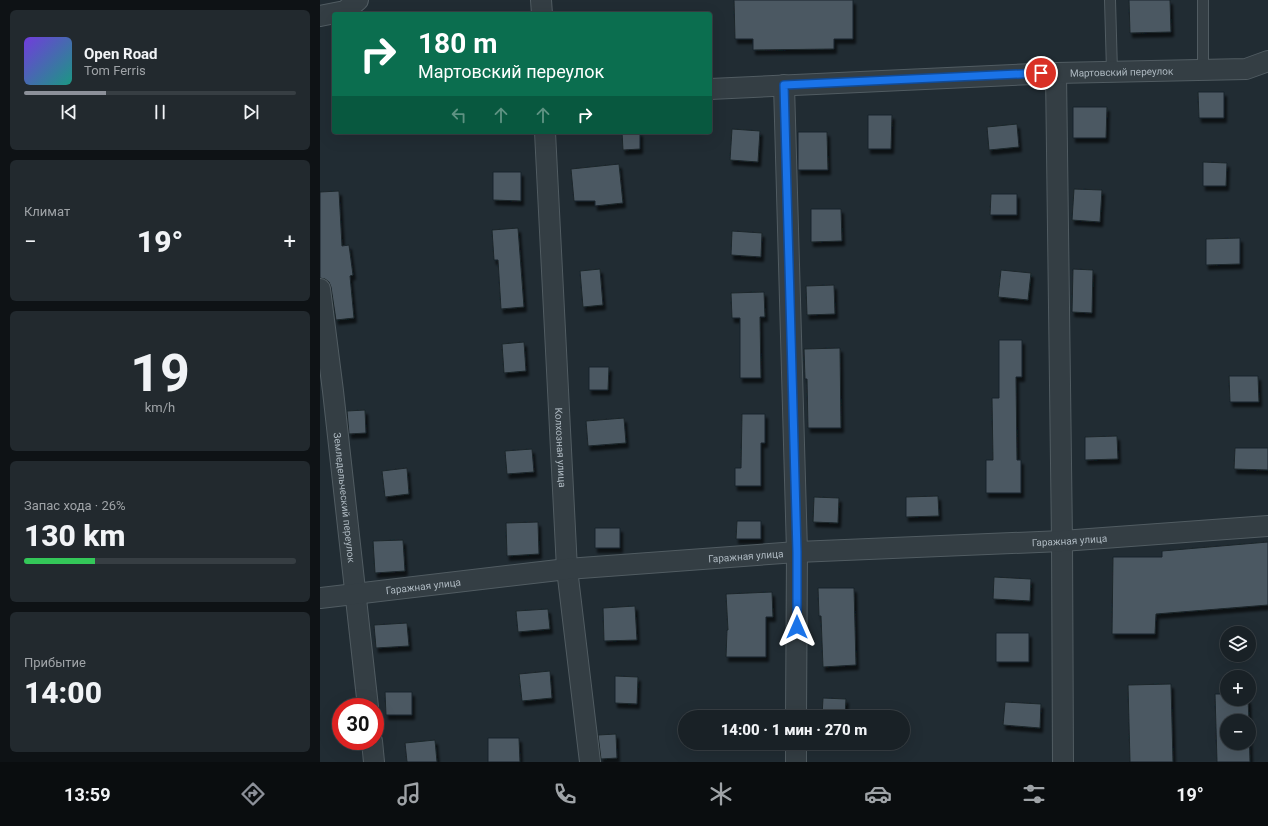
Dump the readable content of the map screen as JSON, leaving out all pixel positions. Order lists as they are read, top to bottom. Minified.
{"streets":{"street":["Мартовский переулок","Колхозная улица","Земледельческий переулок","Гаражная улица"]},"crossings":[["Колхозная улица","Гаражная улица"],["Земледельческий переулок","Гаражная улица"]],"page":{"turn":["180 m","Мартовский переулок"],"song":["Open Road","Tom Ferris"],"tile":["Климат",["19","km/h"],["Запас хода · 26%","130 km"],["Прибытие","14:00"]],"heat":["−","19°","+"],"map_buttons":["+","−"],"limit":"30","trip":"14:00 · 1 мин · 270 m","tabs":["13:59","19°"]}}
